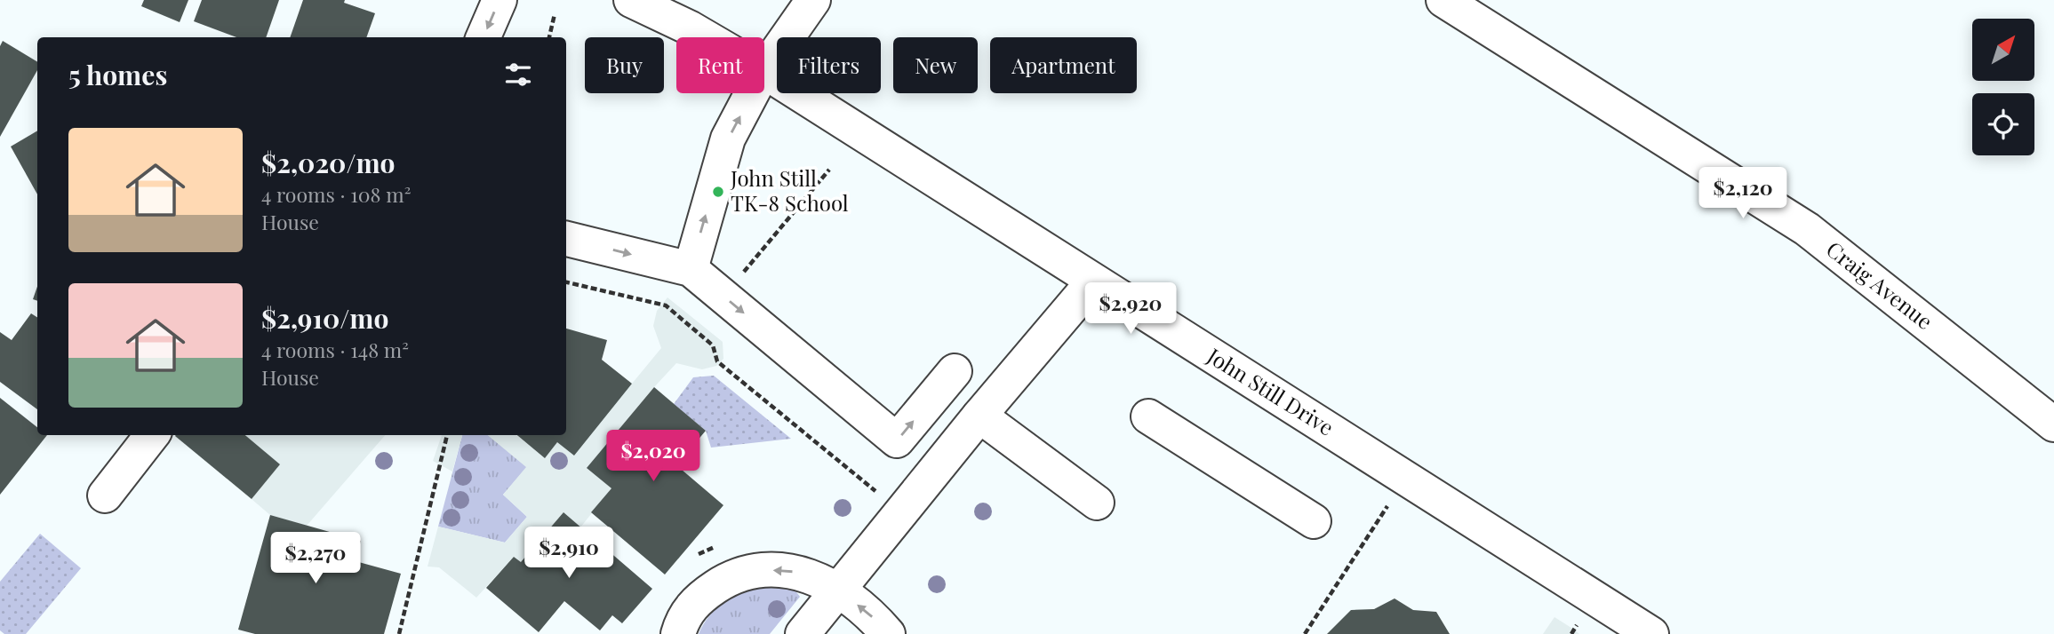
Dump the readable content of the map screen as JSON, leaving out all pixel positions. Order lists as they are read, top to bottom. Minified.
{"streets":{"street":["Craig Avenue","John Still Drive"]},"places":["John Still TK-8 School"],"north":"top right","page":{"chip":["Buy","Rent","Filters","New","Apartment"],"heading":"5 homes","list":[{"name":"$2,020/mo","note":"4 rooms · 108 m² · House"},{"name":"$2,910/mo","note":"4 rooms · 148 m² · House"}],"price":["$2,120","$2,920","$2,020","$2,910","$2,270"]}}
